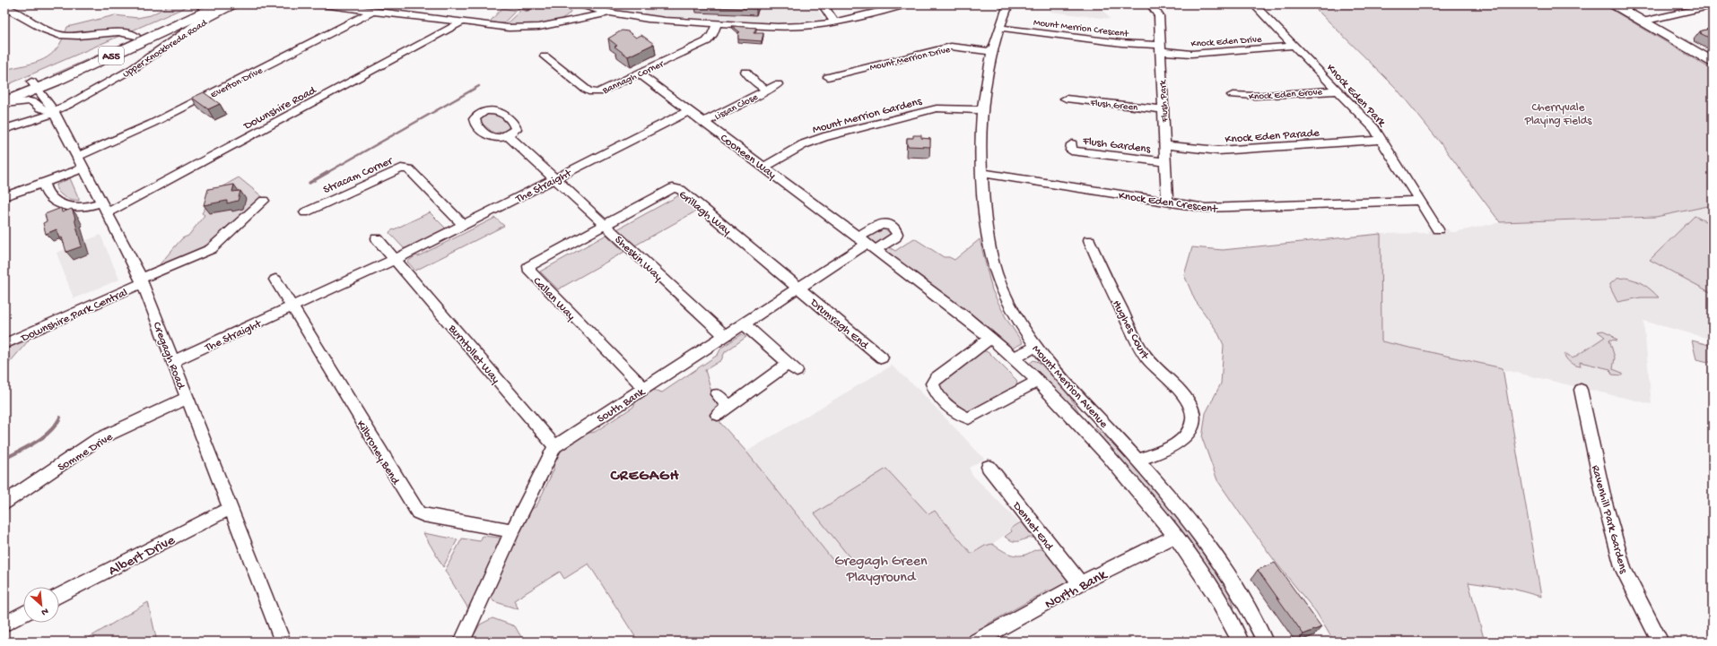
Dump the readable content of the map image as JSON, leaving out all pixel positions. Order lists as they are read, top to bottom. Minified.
{"streets":{"highway":["Upper Knockbreda Road","A55"],"street":["Mount Merrion Crescent","Knock Eden Drive","Mount Merrion Drive","Bannagh Corner","Everton Drive","Knock Eden Grove","Knock Eden Park","Flush Park","Flush Green","Lissan Close","Downshire Road","Mount Merrion Gardens","Knock Eden Parade","Flush Gardens","Cooneen Way","Stracam Corner","The Straight","Knock Eden Crescent","Grillagh Way","Sheskin Way","Callan Way","Downshire Park Central","Drumragh End","Hughes Court","Burntollet Way","Cregagh Road","Mount Merrion Avenue","South Bank","Somme Drive","Kilbroney Bend","Ravenhill Park Gardens","Dennet End","Albert Drive","North Bank"]},"crossings":[["Mount Merrion Crescent","Knock Eden Drive"],["Mount Merrion Crescent","Flush Park"],["Mount Merrion Crescent","Mount Merrion Avenue"],["Knock Eden Drive","Knock Eden Park"],["Knock Eden Drive","Flush Park"],["Upper Knockbreda Road","Cregagh Road"],["Mount Merrion Drive","Mount Merrion Avenue"],["Bannagh Corner","Cooneen Way"],["Everton Drive","Cregagh Road"],["Knock Eden Grove","Knock Eden Park"],["Knock Eden Park","Knock Eden Parade"],["Knock Eden Park","Knock Eden Crescent"],["Flush Park","Flush Green"],["Flush Park","Knock Eden Parade"],["Flush Park","Flush Gardens"],["Flush Park","Knock Eden Crescent"],["Lissan Close","Cooneen Way"],["Downshire Road","Cregagh Road"],["Mount Merrion Gardens","Cooneen Way"],["Mount Merrion Gardens","Mount Merrion Avenue"],["Cooneen Way","The Straight"],["Cooneen Way","Mount Merrion Avenue"],["Cooneen Way","South Bank"],["Stracam Corner","The Straight"],["The Straight","Sheskin Way"],["The Straight","Burntollet Way"],["The Straight","Cregagh Road"],["The Straight","Kilbroney Bend"],["Knock Eden Crescent","Mount Merrion Avenue"],["Grillagh Way","Sheskin Way"],["Grillagh Way","Callan Way"],["Grillagh Way","Drumragh End"],["Grillagh Way","South Bank"],["Sheskin Way","Callan Way"],["Sheskin Way","South Bank"],["Callan Way","South Bank"],["Downshire Park Central","Cregagh Road"],["Drumragh End","South Bank"],["Hughes Court","Mount Merrion Avenue"],["Burntollet Way","South Bank"],["Cregagh Road","Somme Drive"],["Cregagh Road","Albert Drive"],["Mount Merrion Avenue","North Bank"],["Dennet End","North Bank"]],"districts":["CREGAGH"],"parks":["Cherryvale Playing Fields","Gregagh Green Playground"],"north":"bottom right"}
